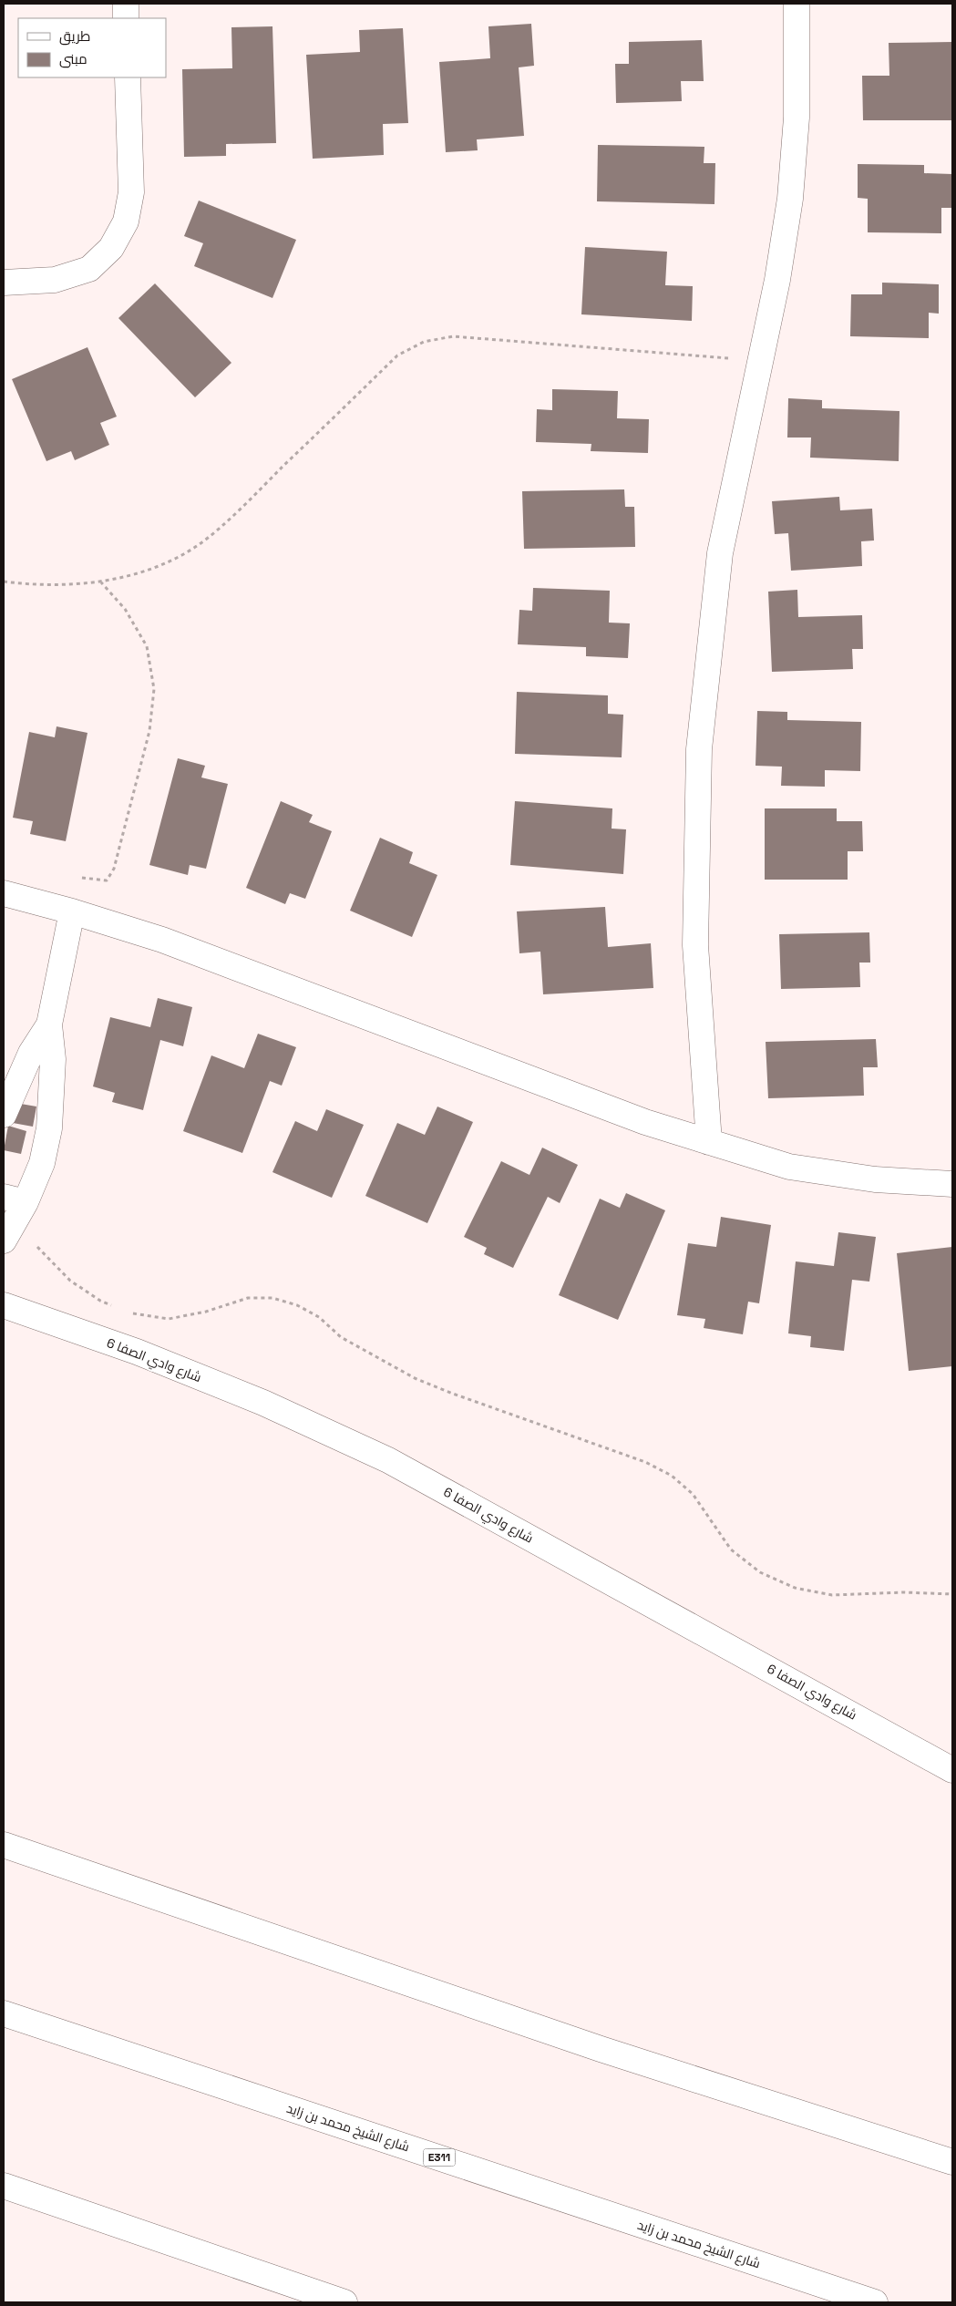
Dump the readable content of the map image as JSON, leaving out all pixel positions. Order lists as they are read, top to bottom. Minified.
{"streets":{"main road":["شارع وادي الصفا 6","شارع الشيخ محمد بن زايد","E311"]},"legend":["طريق","مبنى"]}
